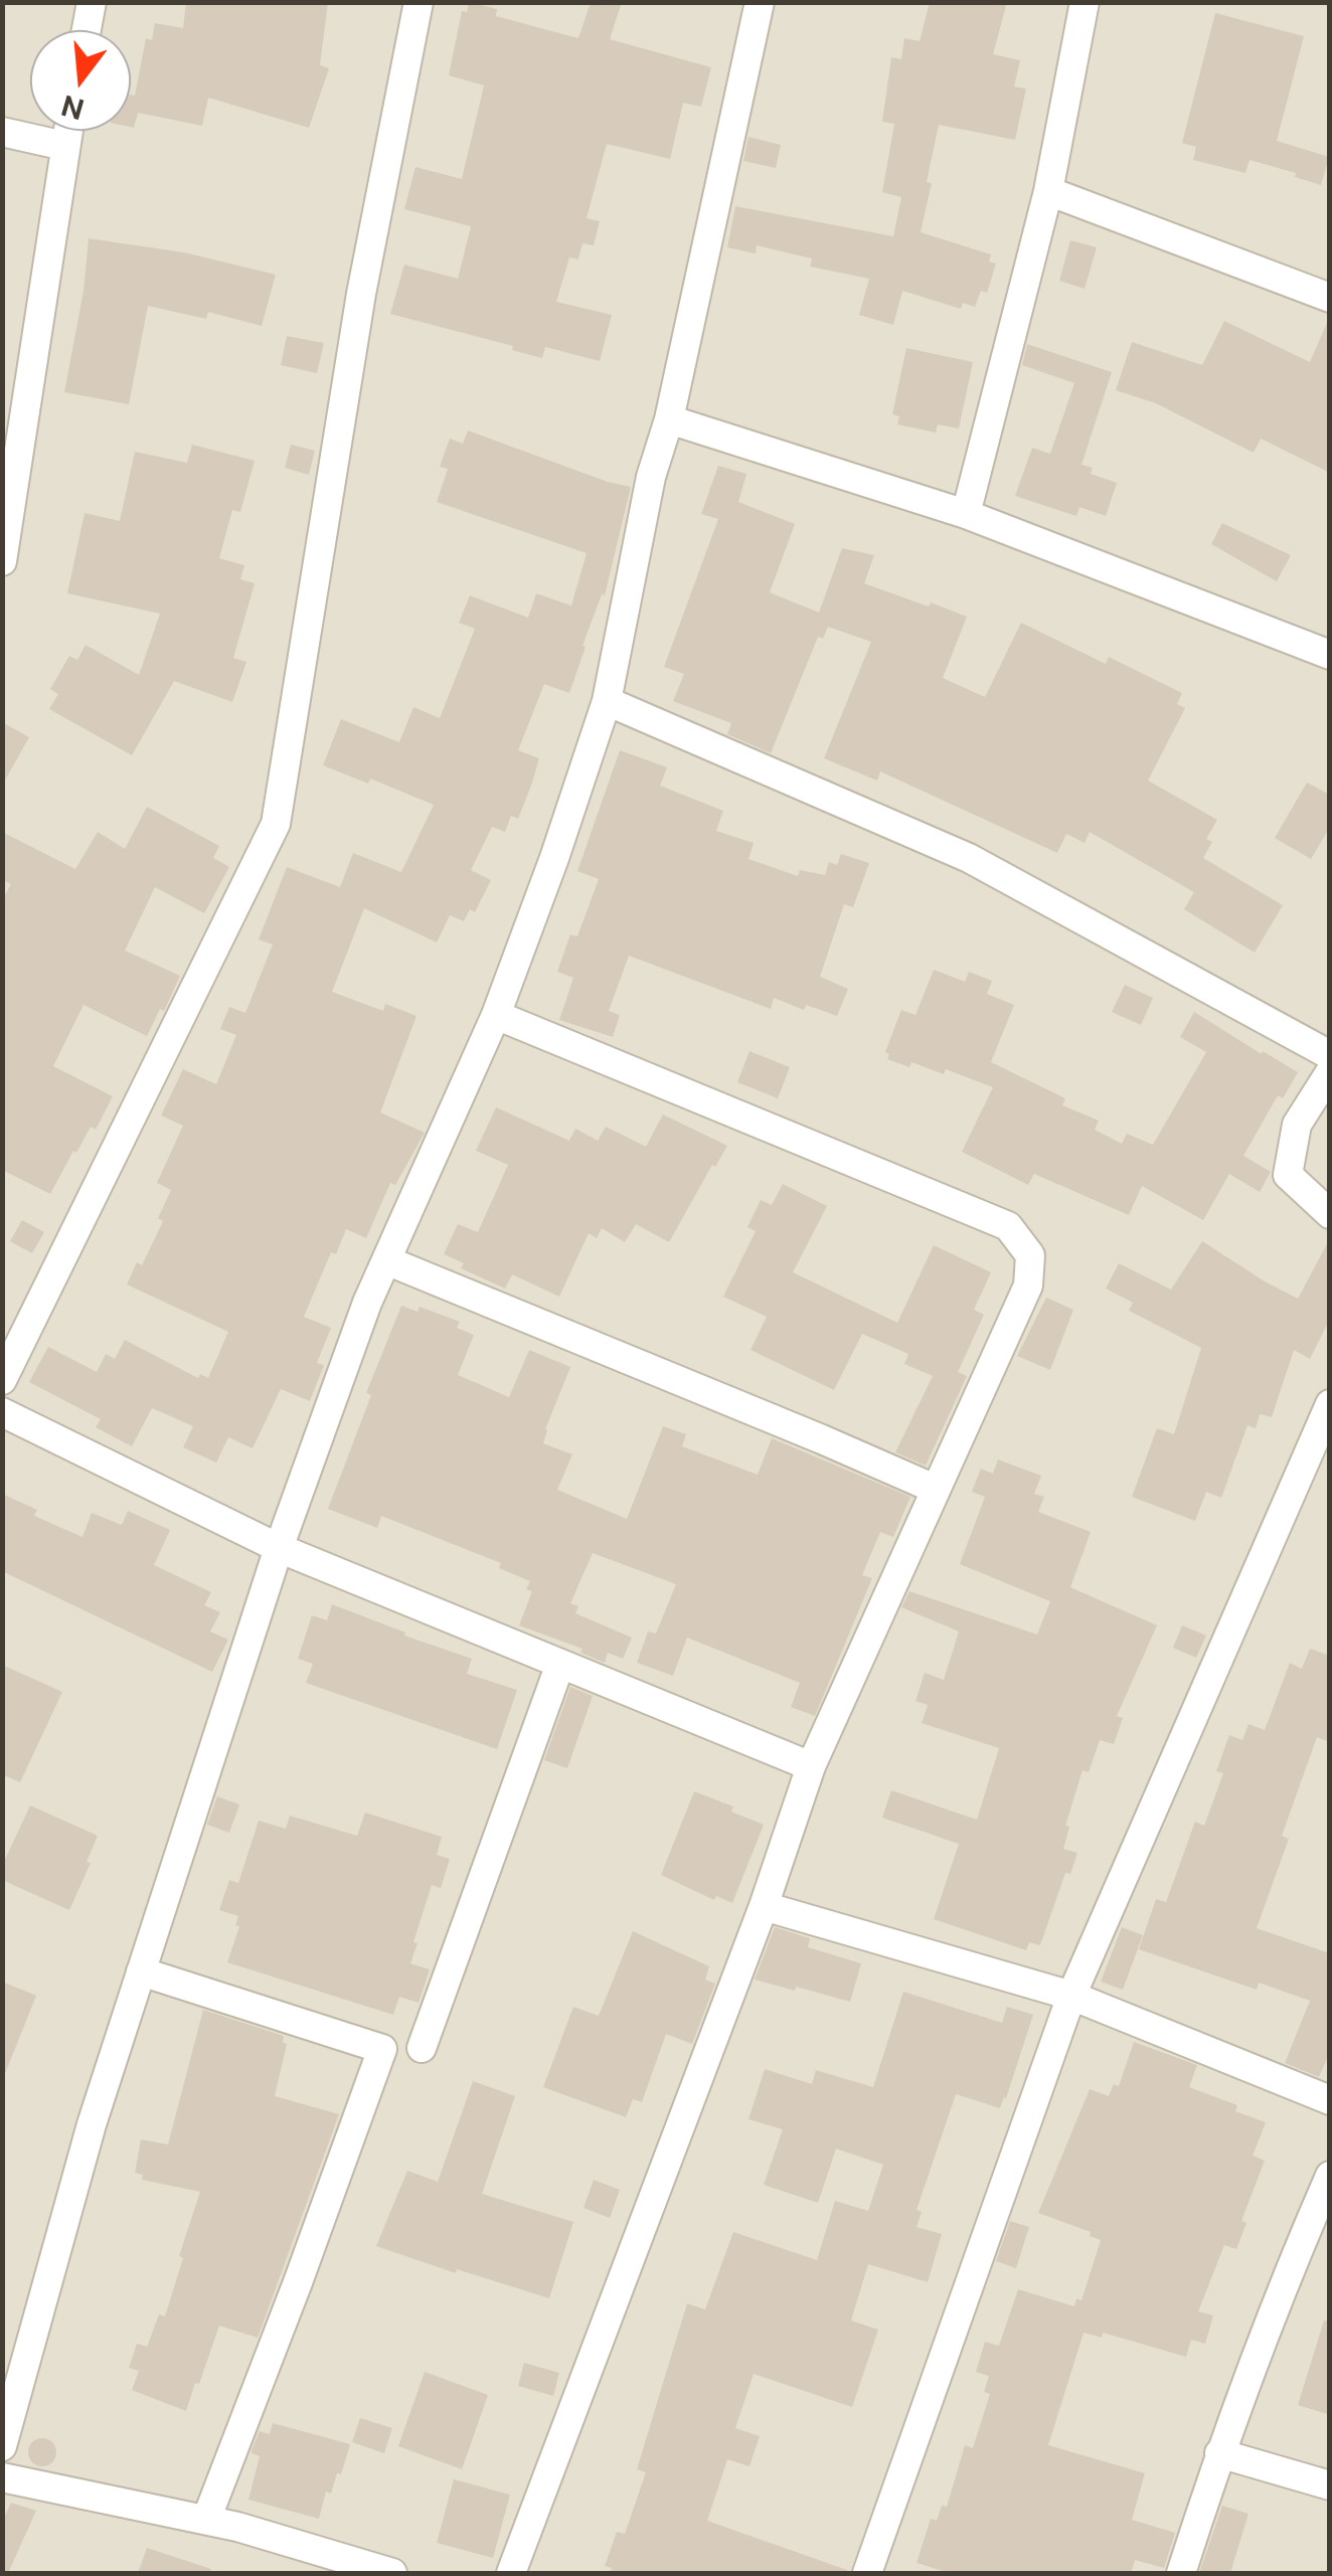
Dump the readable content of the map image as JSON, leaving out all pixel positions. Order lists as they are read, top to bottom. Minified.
{"north":"bottom"}
